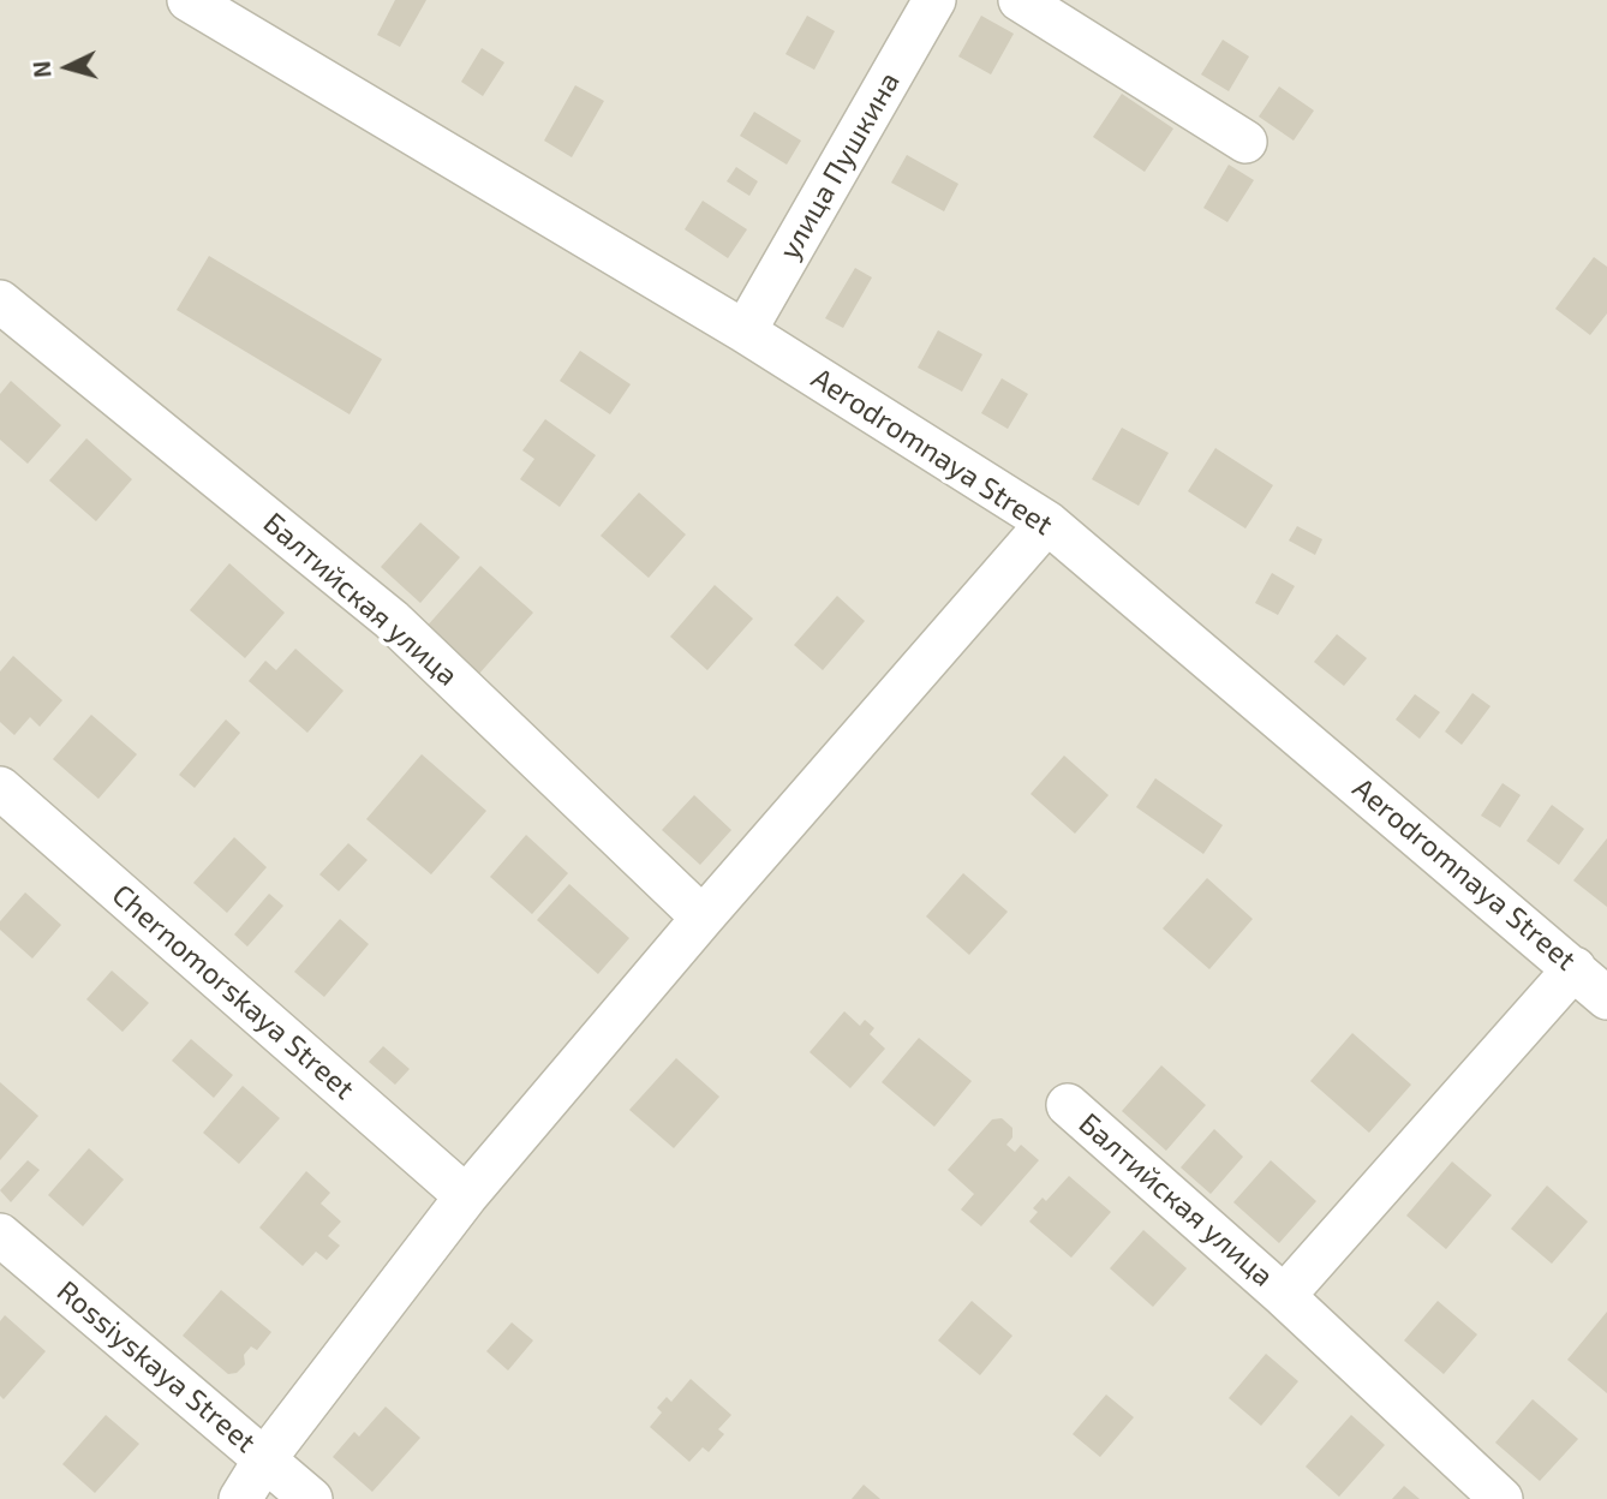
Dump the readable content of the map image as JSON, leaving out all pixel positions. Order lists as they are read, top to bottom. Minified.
{"streets":{"street":["улица Пушкина","Aerodromnaya Street","Балтийская улица","Chernomorskaya Street","Rossiyskaya Street"]},"crossings":[["улица Пушкина","Aerodromnaya Street"]],"north":"left"}
